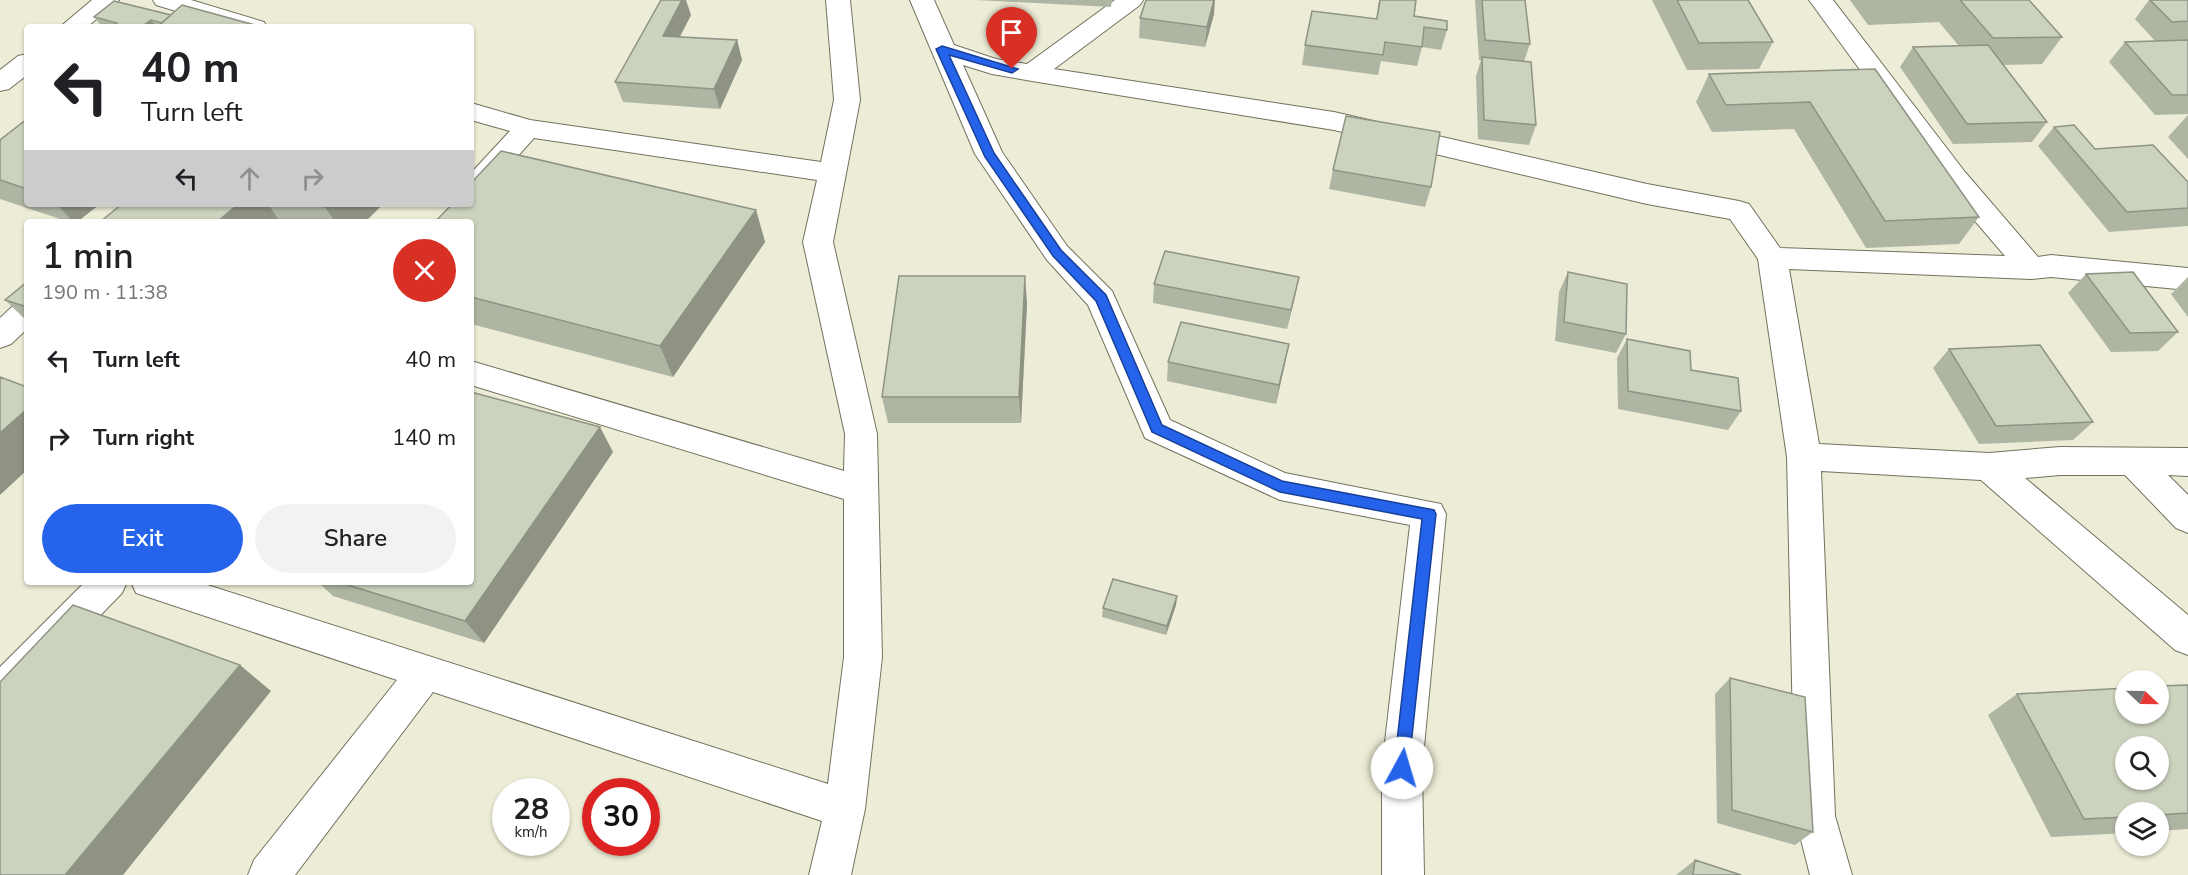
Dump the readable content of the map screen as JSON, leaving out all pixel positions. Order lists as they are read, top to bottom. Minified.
{"north":"right","page":{"turn":["40 m","Turn left"],"heading":["1 min","190 m · 11:38"],"list":[{"name":"Turn left","value":"40 m"},{"name":"Turn right","value":"140 m"}],"buttons":["Exit","Share"],"speed":"28 km/h","limit":"30"}}
